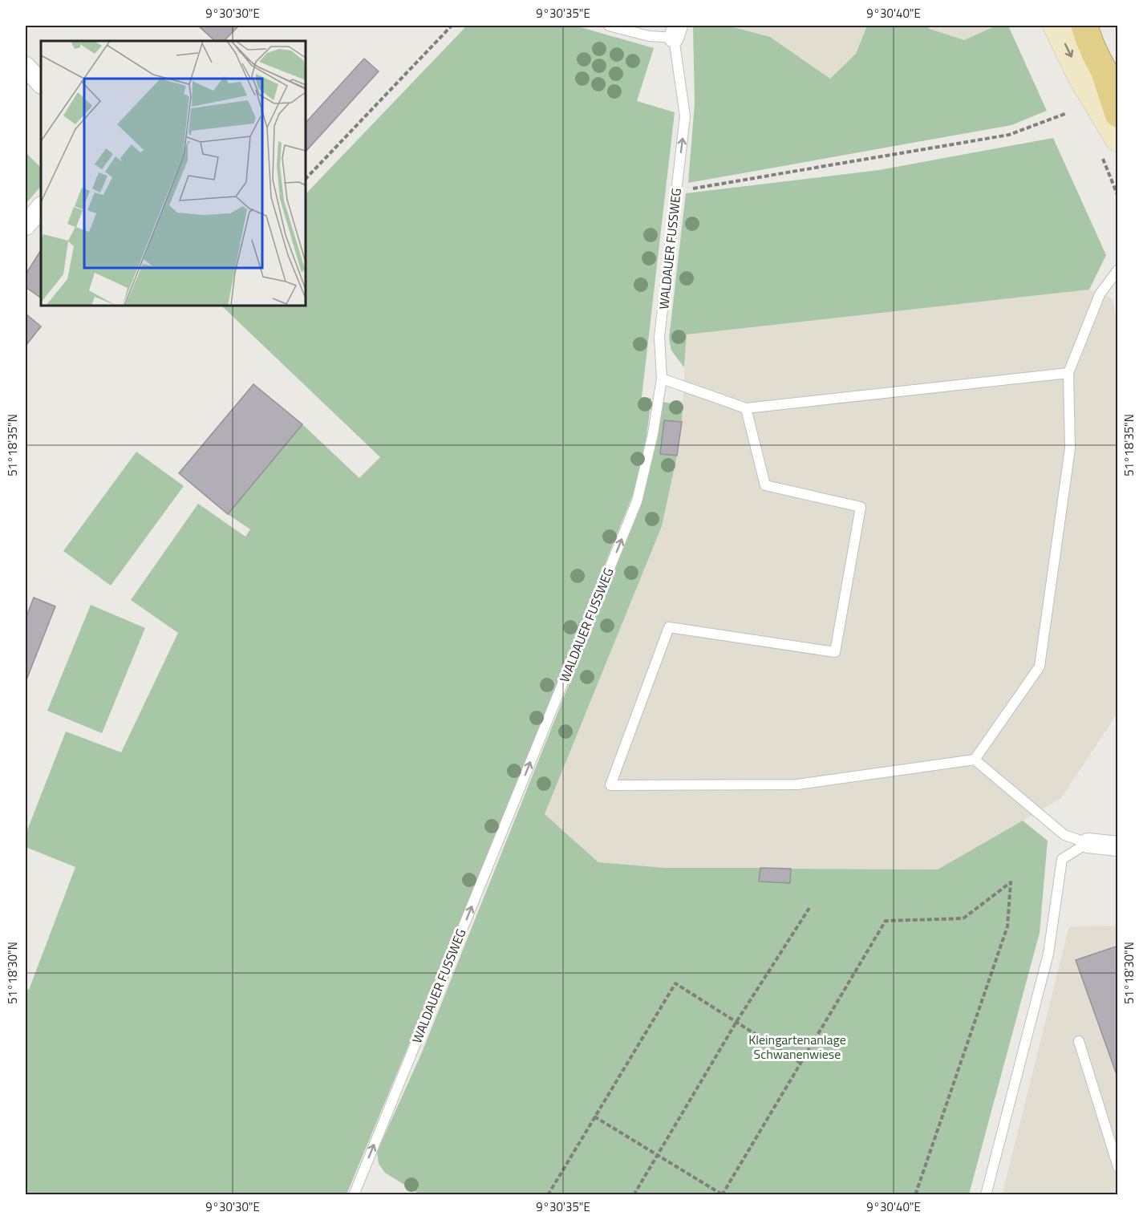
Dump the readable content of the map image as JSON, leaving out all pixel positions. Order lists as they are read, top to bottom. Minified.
{"streets":{"lane":["WALDAUER FUSSWEG"]},"one_way":["WALDAUER FUSSWEG"],"parks":["Kleingartenanlage Schwanenwiese"],"coordinates":["9°30'30\"E","9°30'35\"E","9°30'40\"E","51°18'35\"N","51°18'30\"N"]}
